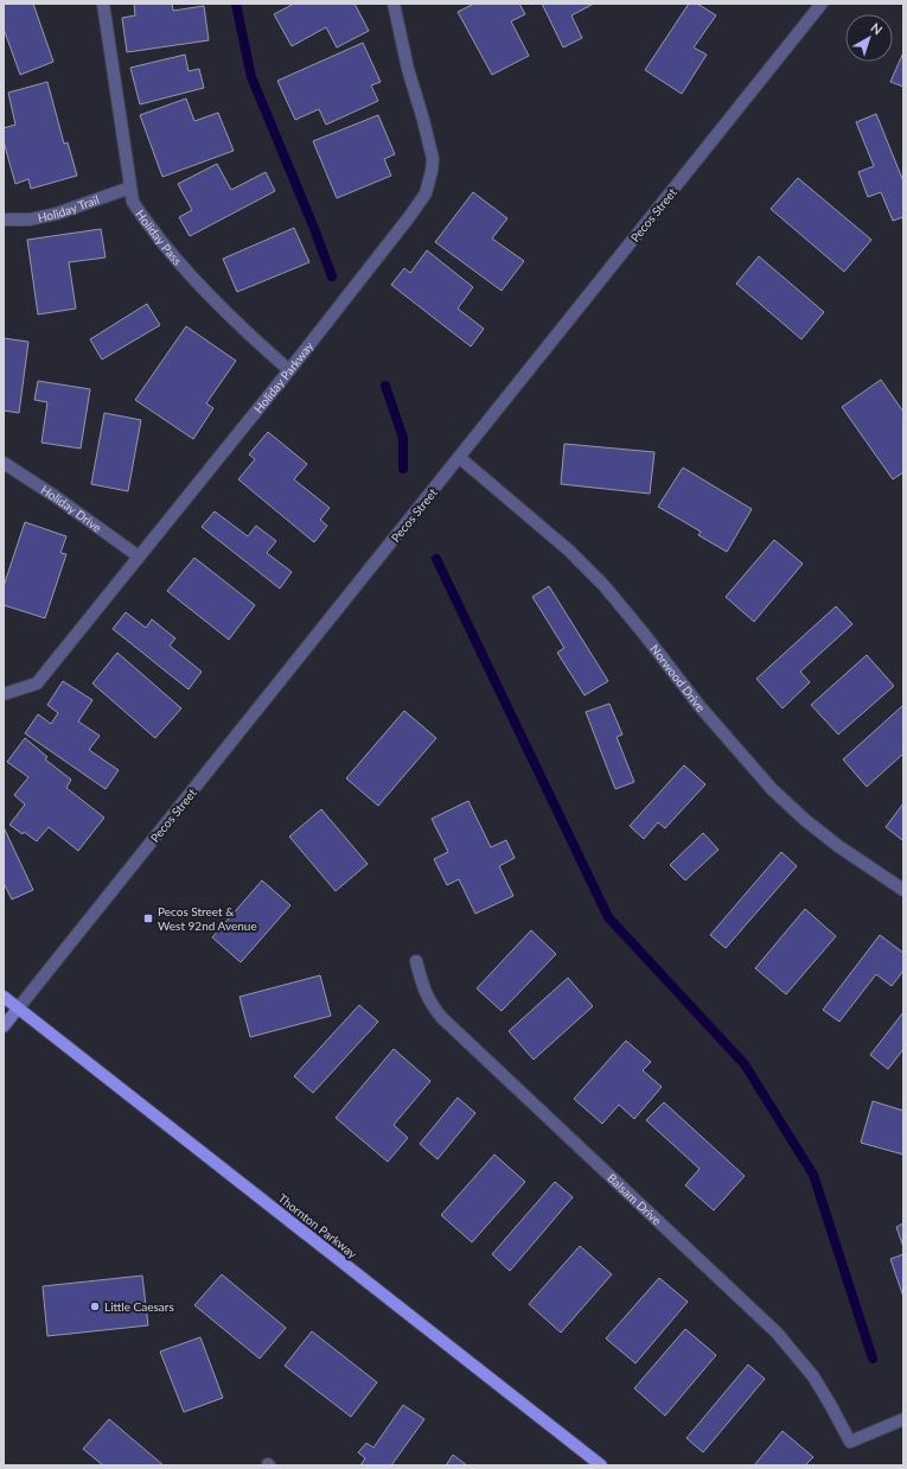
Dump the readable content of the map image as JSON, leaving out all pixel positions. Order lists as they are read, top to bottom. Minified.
{"streets":{"main road":["Pecos Street","Thornton Parkway"],"street":["Holiday Trail","Holiday Pass","Holiday Parkway","Holiday Drive","Norwood Drive","Balsam Drive"]},"crossings":[["Holiday Trail","Holiday Pass"],["Pecos Street","Norwood Drive"],["Pecos Street","Thornton Parkway"],["Holiday Pass","Holiday Parkway"],["Holiday Parkway","Holiday Drive"]],"places":{"transit":["Pecos Street & West 92nd Avenue"],"other":["Little Caesars"]},"north":"top right"}
